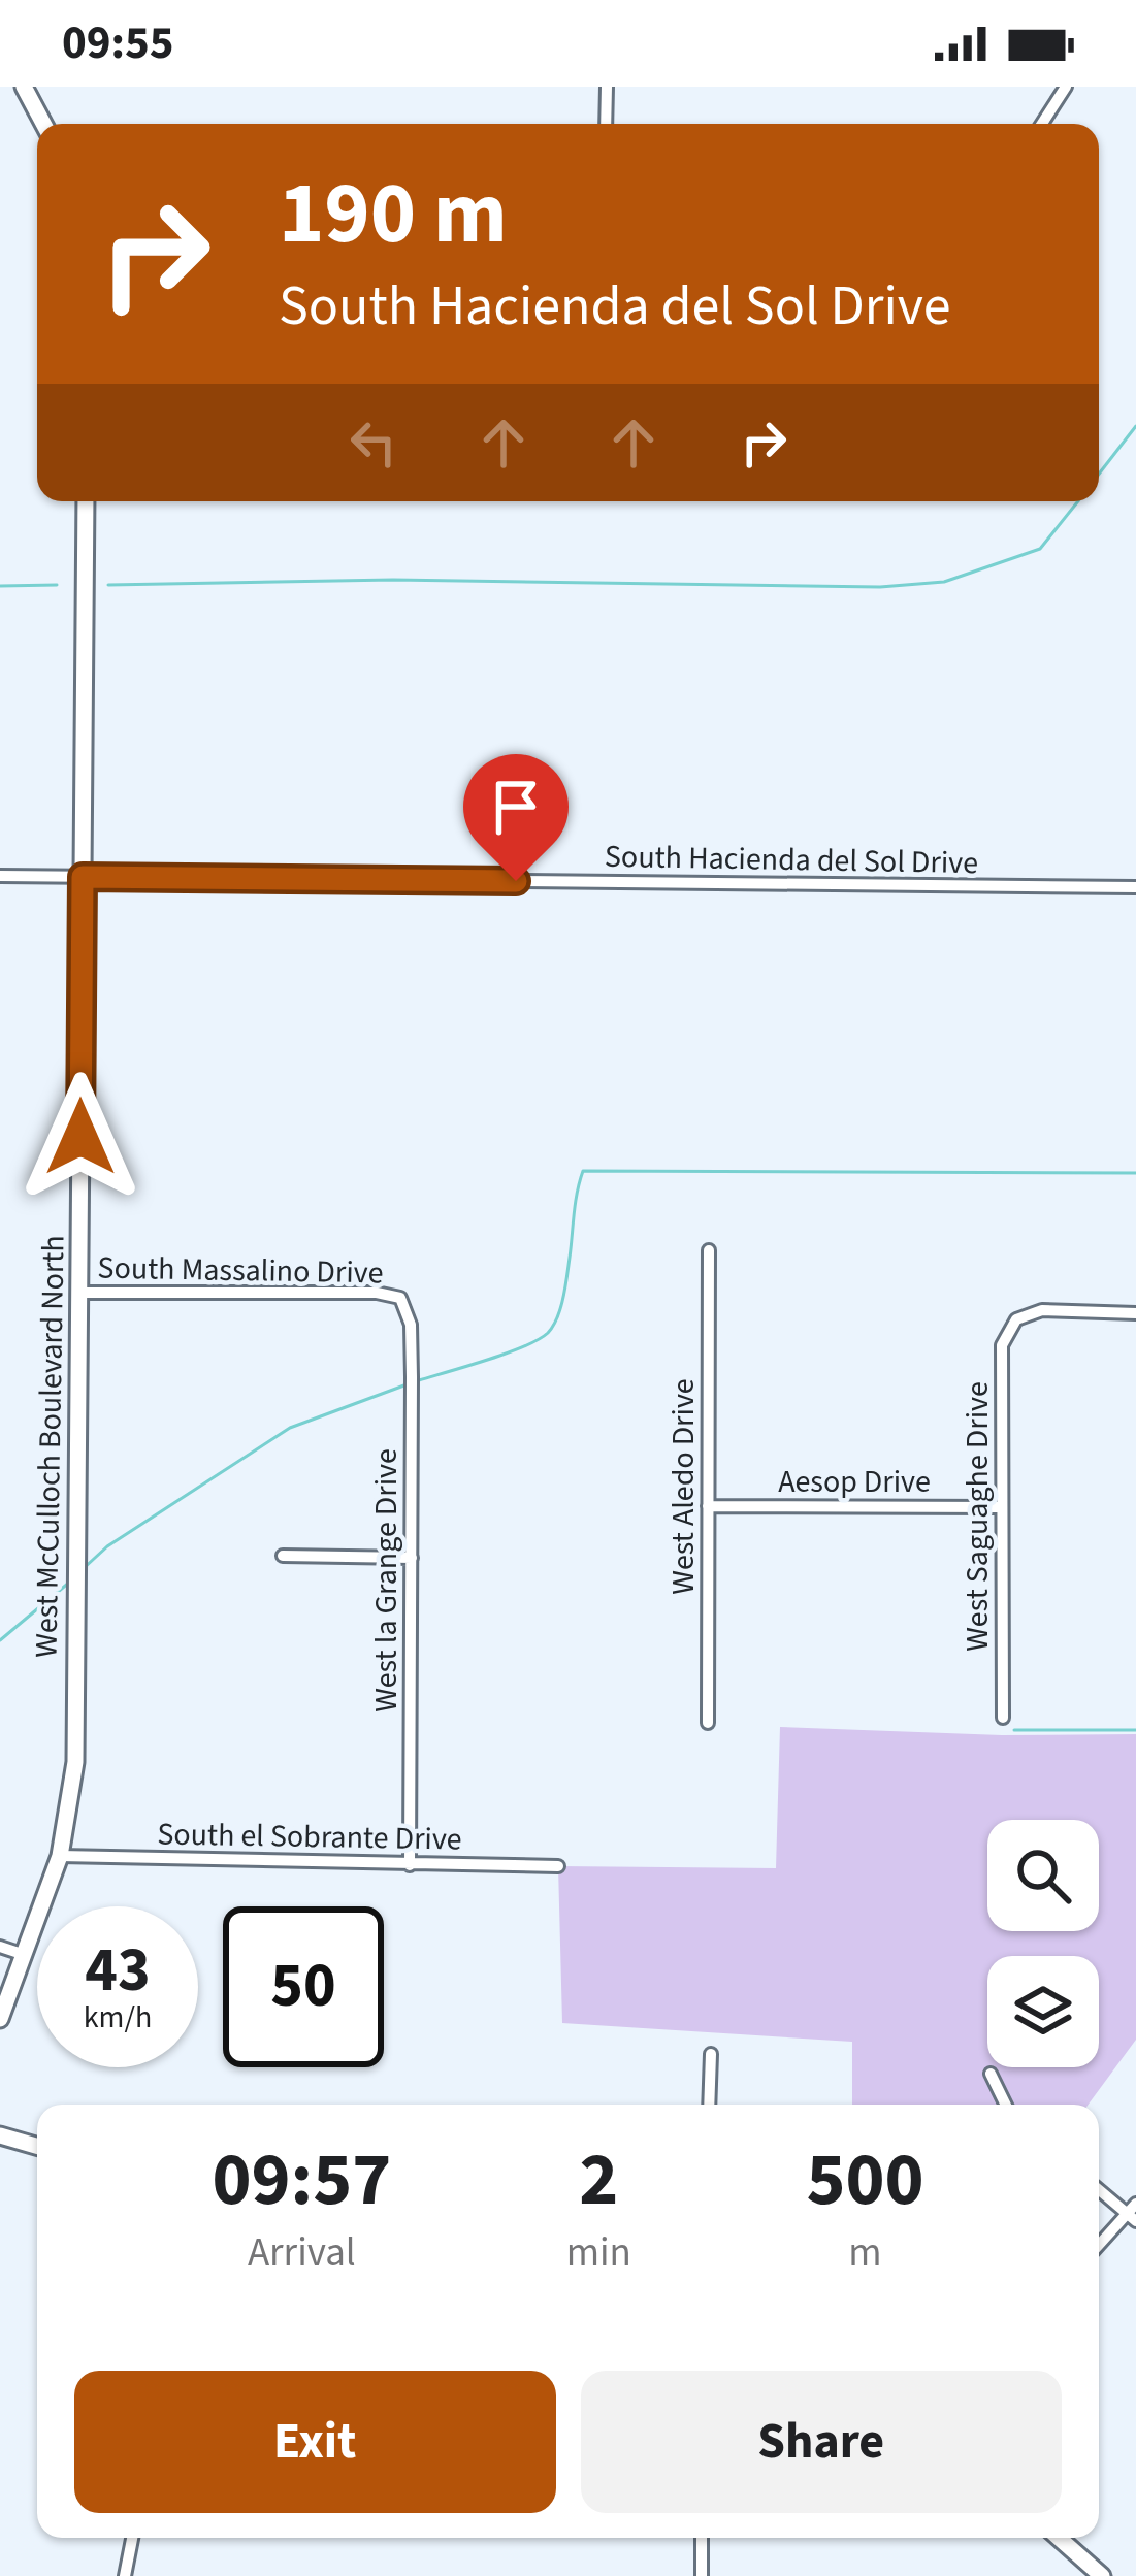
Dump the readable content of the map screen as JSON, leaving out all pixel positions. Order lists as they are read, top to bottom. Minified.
{"streets":{"main road":["West McCulloch Boulevard North"],"street":["South Hacienda del Sol Drive","South Massalino Drive","Aesop Drive","West Aledo Drive","West Saguaghe Drive","West la Grange Drive","South el Sobrante Drive"]},"crossings":[["South Hacienda del Sol Drive","West McCulloch Boulevard North"],["South Massalino Drive","West McCulloch Boulevard North"],["South Massalino Drive","West la Grange Drive"],["West McCulloch Boulevard North","South el Sobrante Drive"],["Aesop Drive","West Aledo Drive"],["Aesop Drive","West Saguaghe Drive"],["West la Grange Drive","South el Sobrante Drive"]],"page":{"status":"09:55","turn":["190 m","South Hacienda del Sol Drive"],"speed":"43 km/h","limit":"50","eta":["09:57","Arrival","2","min","500","m"],"buttons":["Exit","Share"]}}
